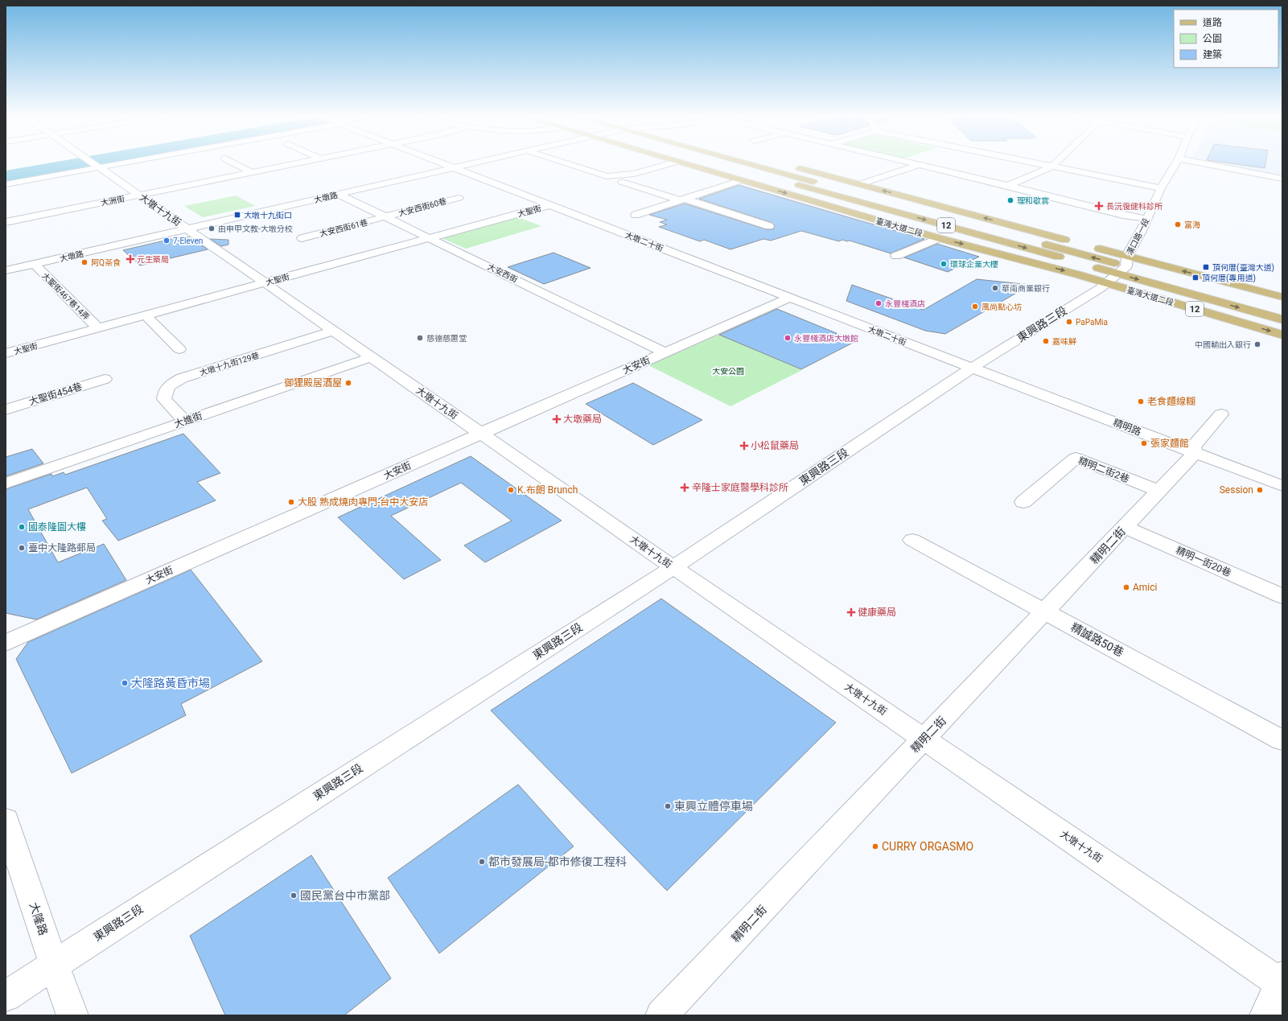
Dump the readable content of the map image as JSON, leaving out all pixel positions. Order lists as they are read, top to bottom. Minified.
{"streets":{"main road":["12","臺灣大道二段"],"street":["大墩路","大洲街","大安西街60巷","大墩十九街","大聖街","大安西街61巷","漢口路一段","大墩二十街","大安西街","大聖街467巷14弄","東興路三段","大墩十九街129巷","大安街","大聖街454巷","大進街","精明路","精明二街2巷","精明二街","精明一街20巷","精誠路50巷","大隆路"]},"crossings":[["大墩路","大墩十九街"],["大墩路","大墩二十街"],["大墩路","大安西街"],["大墩路","大聖街467巷14弄"],["大洲街","大墩十九街"],["大安西街60巷","大安西街61巷"],["大安西街60巷","大安西街"],["大墩十九街","大聖街"],["大墩十九街","東興路三段"],["大墩十九街","大墩十九街129巷"],["大墩十九街","大安街"],["大墩十九街","大進街"],["大墩十九街","精明二街"],["大聖街","大墩二十街"],["大聖街","大安西街"],["大聖街","大聖街467巷14弄"],["臺灣大道二段","漢口路一段"],["臺灣大道二段","東興路三段"],["大安西街61巷","大安西街"],["漢口路一段","東興路三段"],["大墩二十街","東興路三段"],["大墩二十街","大安街"],["大墩二十街","精明路"],["大安西街","大安街"],["東興路三段","精明路"],["東興路三段","大隆路"],["大墩十九街129巷","大進街"],["精明路","精明二街"],["精明二街2巷","精明二街"],["精明二街","精明一街20巷"],["精明二街","精誠路50巷"]],"parks":["大安公園"],"places":{"other":["理和歇雲","富海","由申甲文教-大墩分校","7-Eleven","阿Q茶食","環球企業大樓","華南商業銀行","永豐棧酒店","風尚點心坊","PaPaMia","慈德慈惠堂","永豐棧酒店大墩館","嘉味鮮","中國輸出入銀行","御狸殿居酒屋","老食麵線糊","張家麵館","K.布朗 Brunch","Session","大股 熟成燒肉專門-台中大安店","國泰隆園大樓","臺中大隆路郵局","Amici","大隆路黃昏市場","東興立體停車場","CURRY ORGASMO","都市發展局-都市修復工程科","國民黨台中市黨部"],"health":["長沅復健科診所","元生藥局","大墩藥局","小松鼠藥局","辛隆士家庭醫學科診所","健康藥局"],"transit":["大墩十九街口","頂何厝(臺灣大道)","頂何厝(專用道)"]},"legend":["道路","公園","建築"]}
